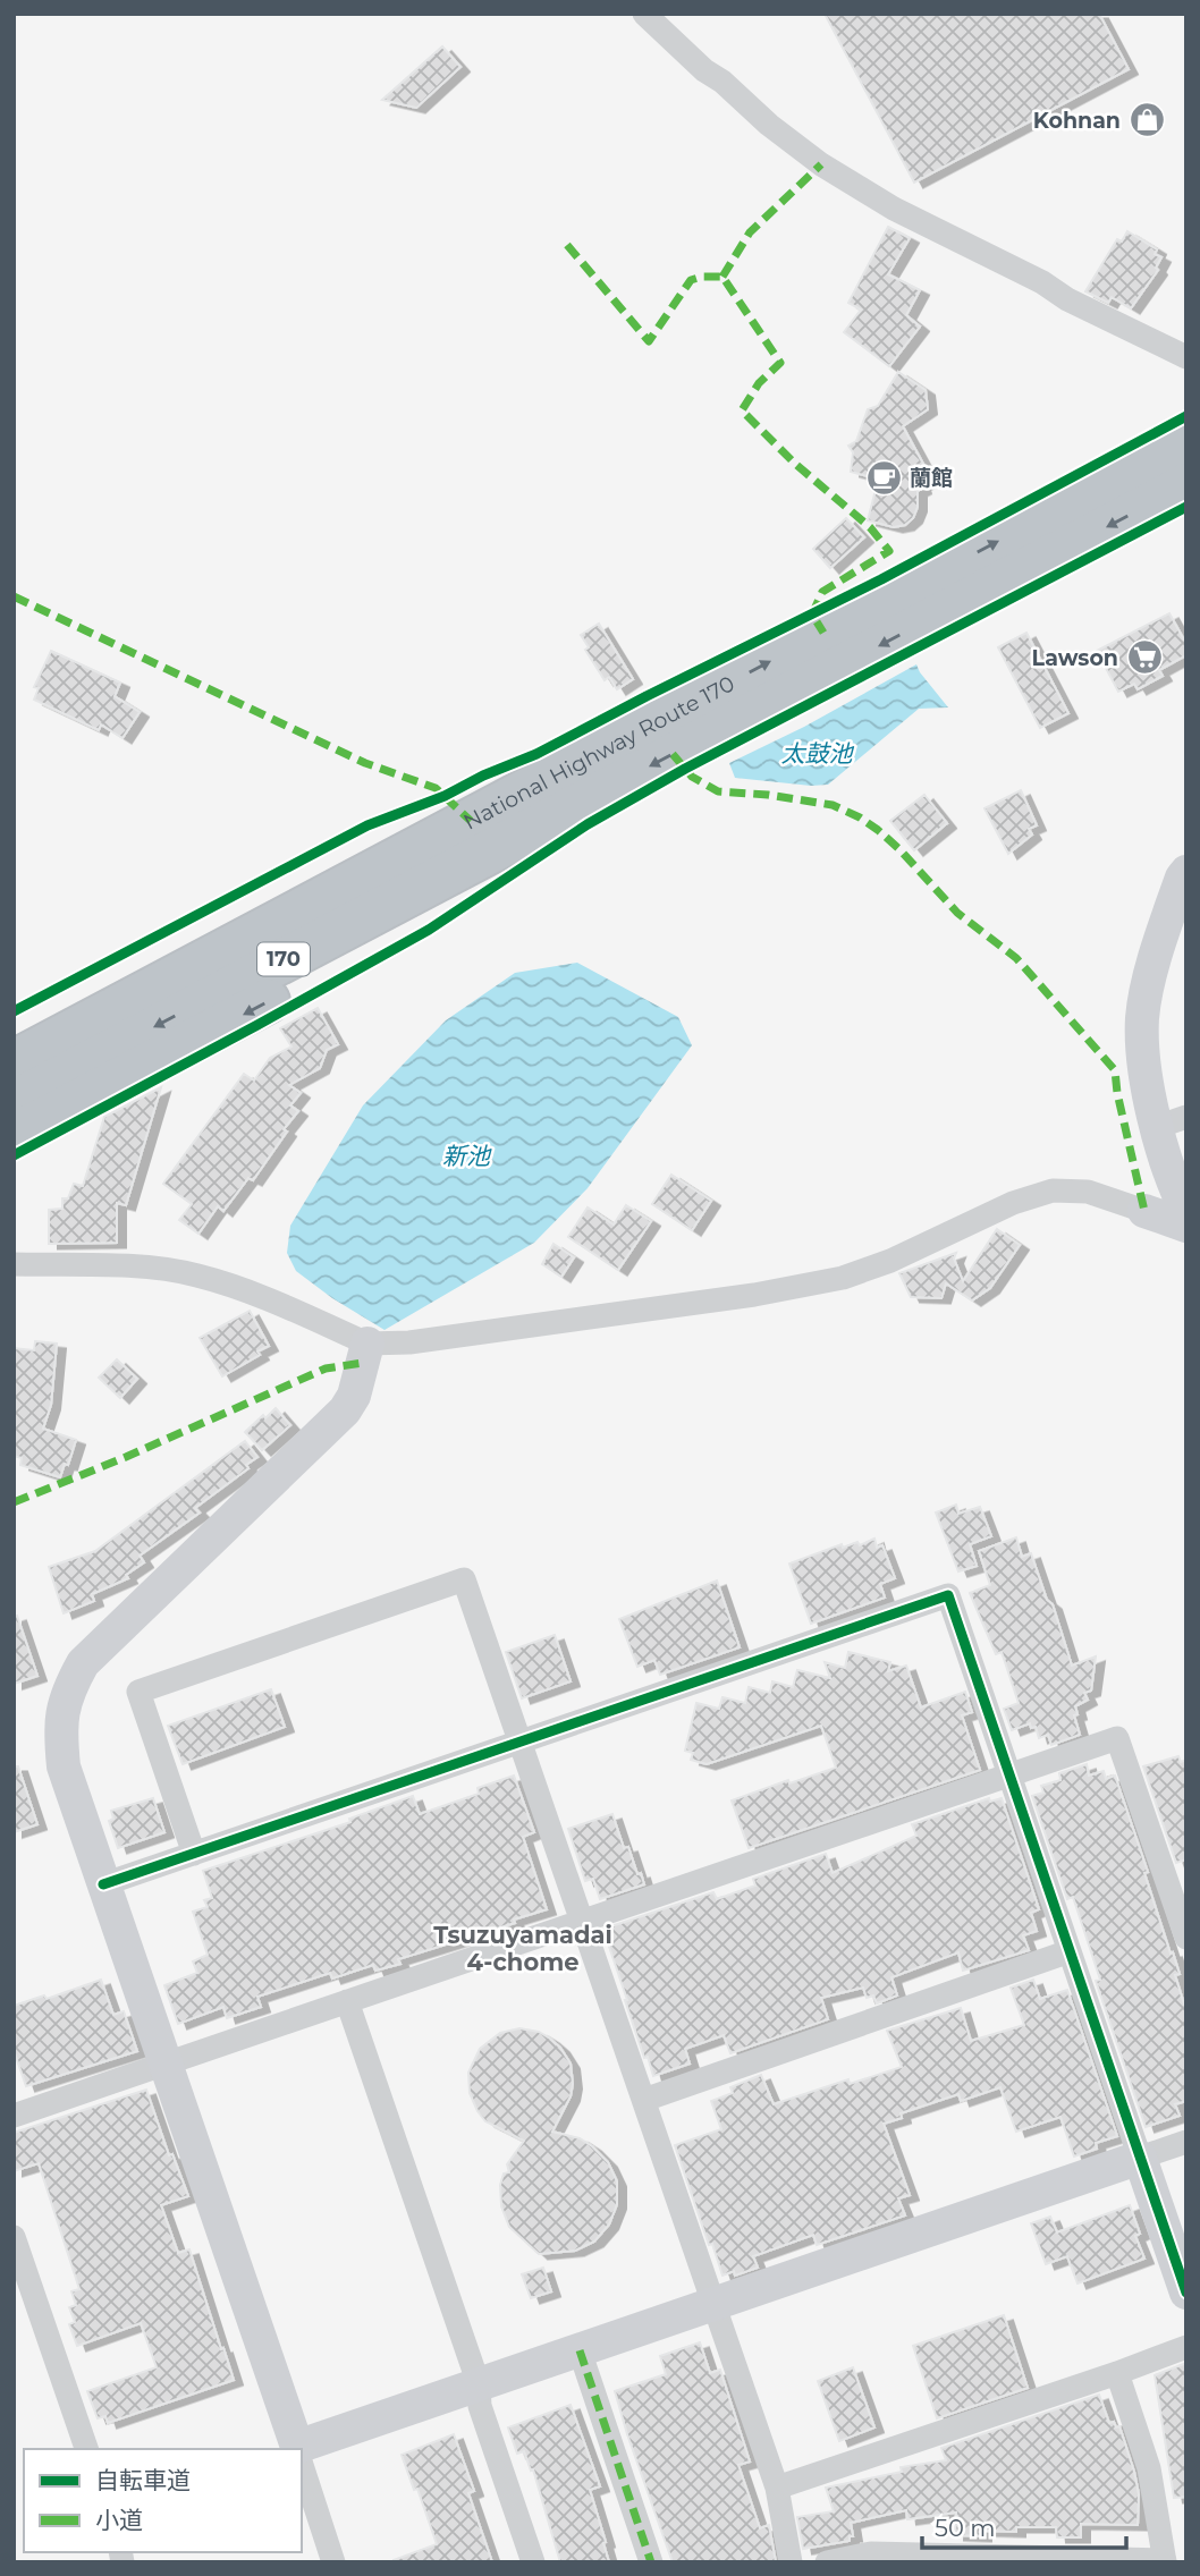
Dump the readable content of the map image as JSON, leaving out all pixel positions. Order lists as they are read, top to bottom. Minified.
{"streets":{"highway":["National Highway Route 170","170"]},"districts":["Tsuzuyamadai 4-chome"],"water":["太鼓池","新池"],"places":{"shop":["Kohnan"],"cafe":["蘭館"],"supermarket":["Lawson"]},"legend":["自転車道","小道"],"scale_bar":"50 m"}
